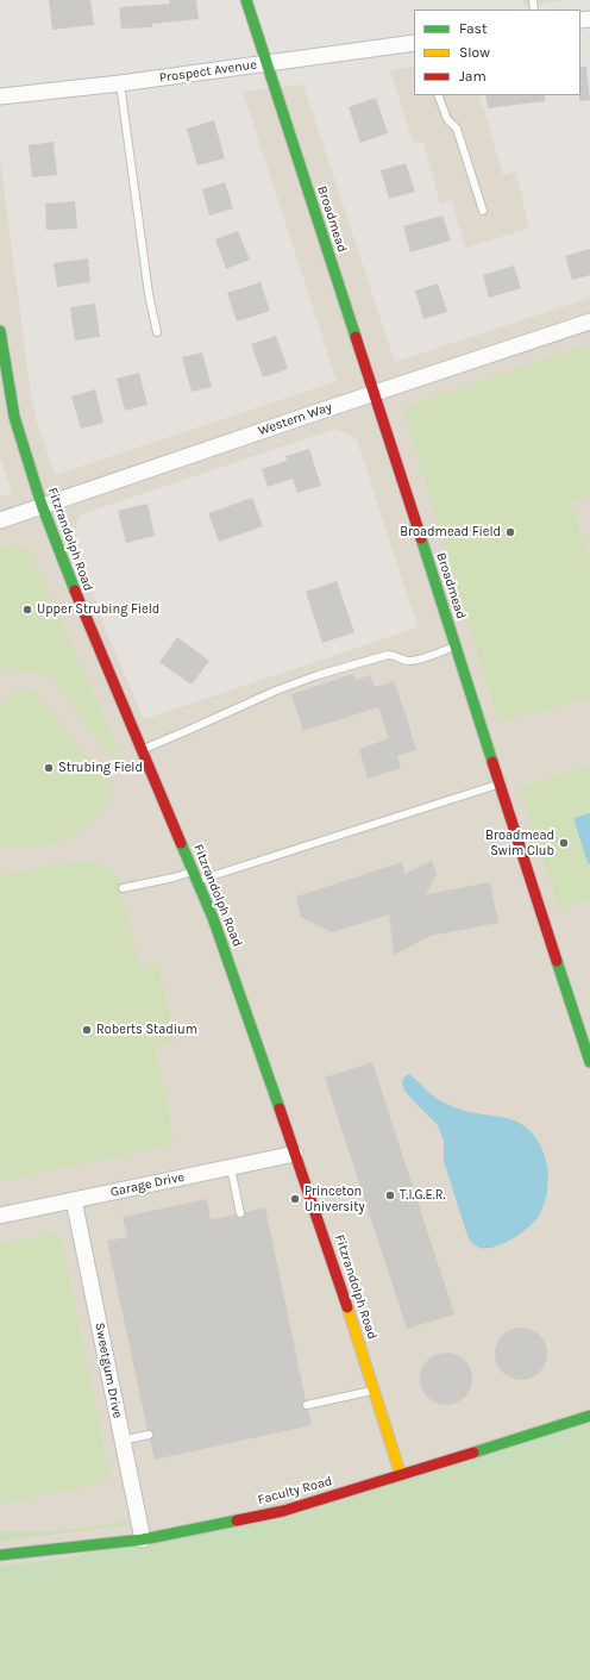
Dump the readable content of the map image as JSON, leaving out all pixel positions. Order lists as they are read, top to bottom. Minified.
{"streets":{"street":["Prospect Avenue","Broadmead","Western Way","Fitzrandolph Road","Garage Drive","Sweetgum Drive","Faculty Road"]},"crossings":[["Prospect Avenue","Broadmead"],["Broadmead","Western Way"],["Western Way","Fitzrandolph Road"],["Fitzrandolph Road","Garage Drive"],["Fitzrandolph Road","Faculty Road"],["Garage Drive","Sweetgum Drive"],["Sweetgum Drive","Faculty Road"]],"places":["Broadmead Field","Upper Strubing Field","Strubing Field","Broadmead Swim Club","Roberts Stadium","T.I.G.E.R.","Princeton University"],"legend":["Fast","Slow","Jam"]}
